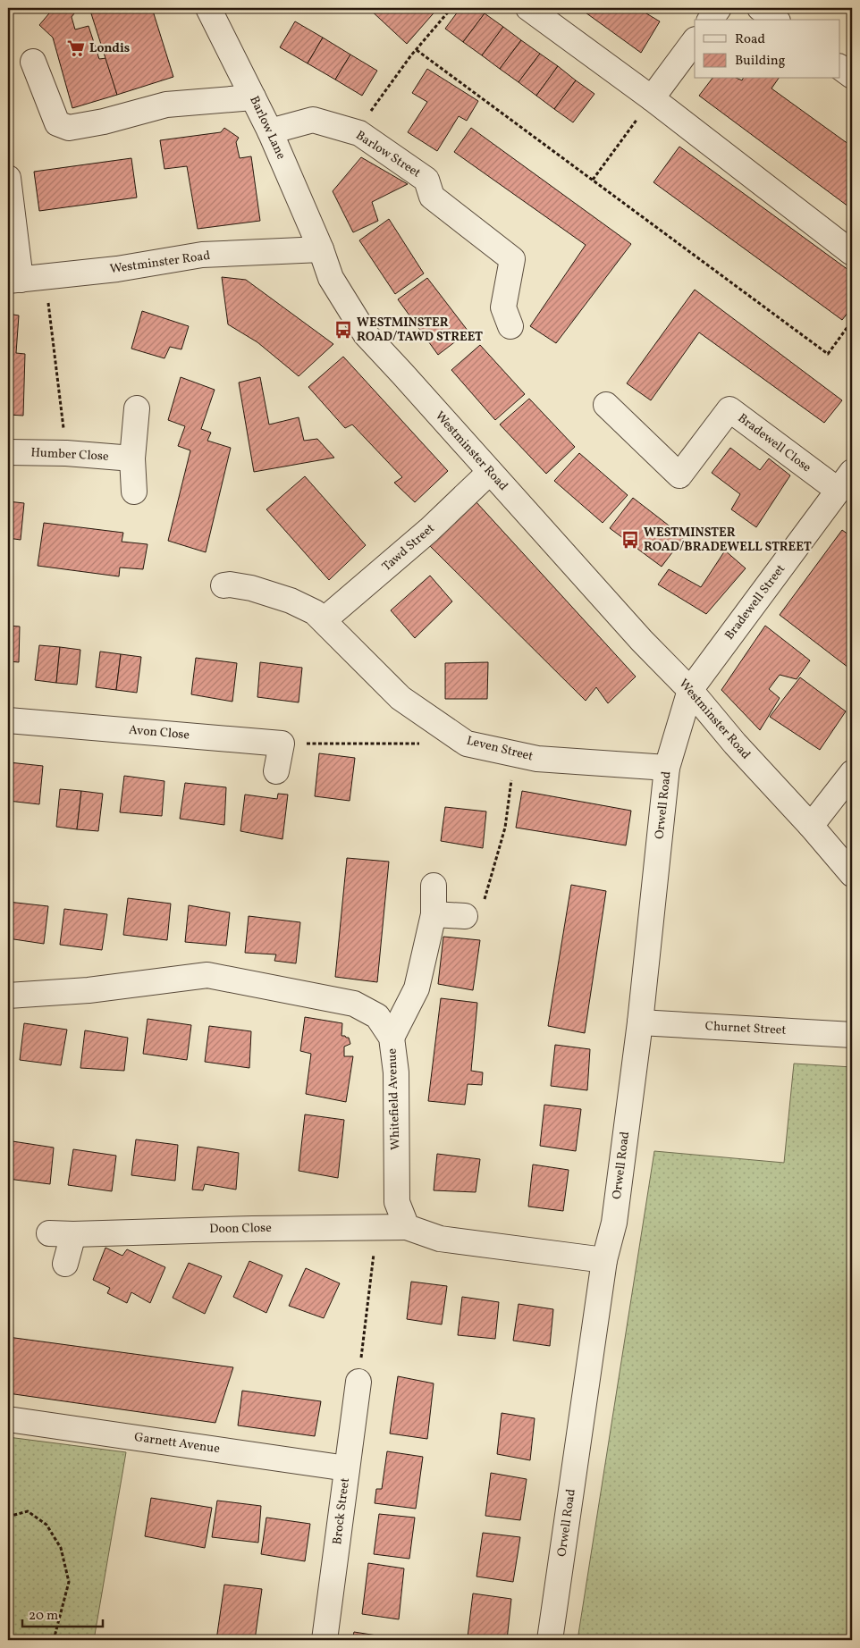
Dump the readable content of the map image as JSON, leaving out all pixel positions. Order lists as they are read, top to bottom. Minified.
{"streets":{"street":["Barlow Lane","Barlow Street","Westminster Road","Bradewell Close","Humber Close","Tawd Street","Bradewell Street","Avon Close","Leven Street","Orwell Road","Churnet Street","Whitefield Avenue","Doon Close","Garnett Avenue","Brock Street"]},"crossings":[["Barlow Lane","Barlow Street"],["Barlow Lane","Westminster Road"],["Westminster Road","Tawd Street"],["Westminster Road","Bradewell Street"],["Westminster Road","Orwell Road"],["Bradewell Close","Bradewell Street"],["Tawd Street","Leven Street"],["Bradewell Street","Orwell Road"],["Leven Street","Orwell Road"],["Orwell Road","Churnet Street"],["Whitefield Avenue","Doon Close"],["Garnett Avenue","Brock Street"]],"places":{"supermarket":["Londis"],"bus stop":["WESTMINSTER ROAD/TAWD STREET","WESTMINSTER ROAD/BRADEWELL STREET"]},"legend":["Road","Building"],"scale_bar":"20 m"}
